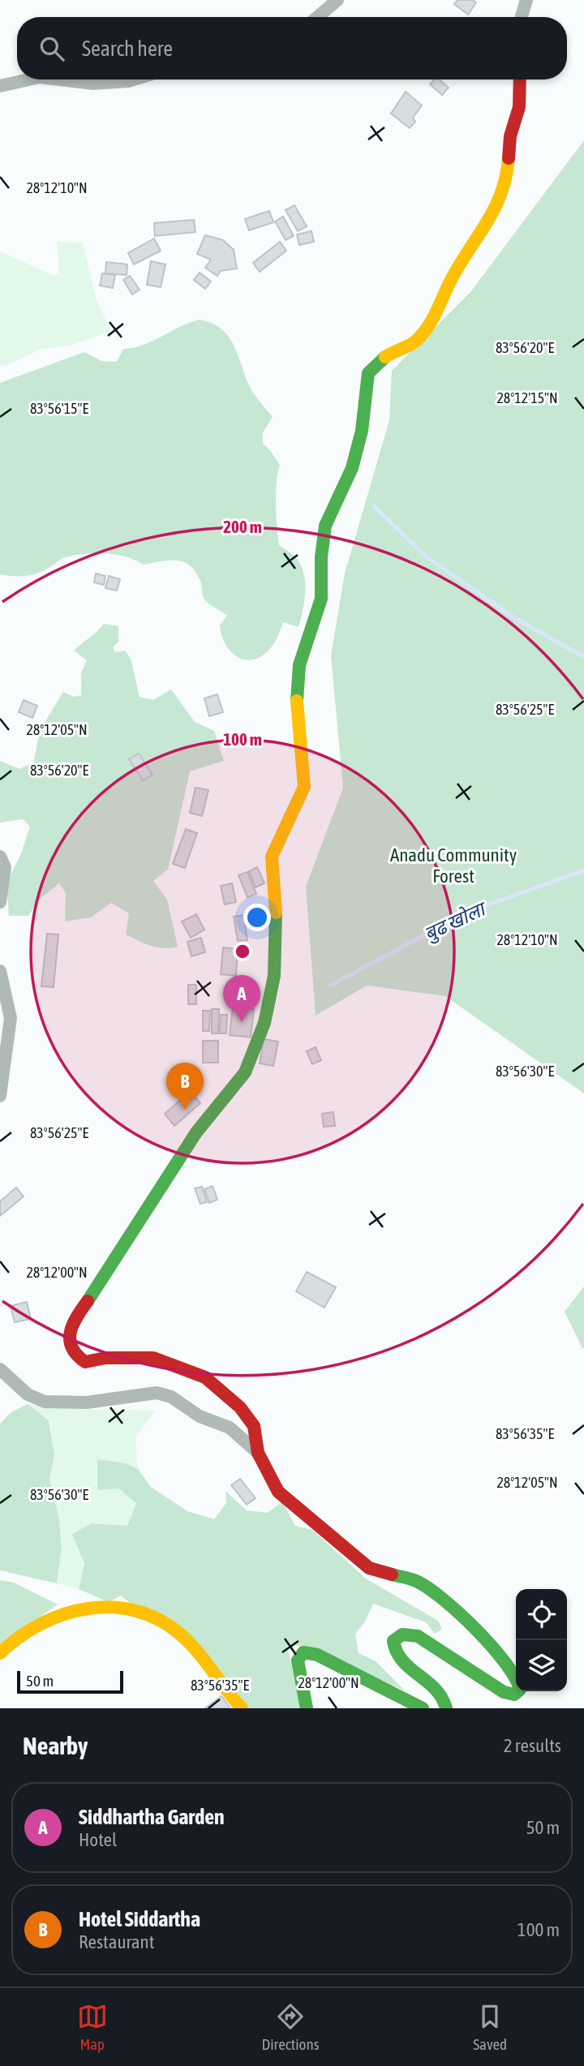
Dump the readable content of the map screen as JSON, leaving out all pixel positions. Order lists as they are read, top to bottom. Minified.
{"water":["बुढ खोला"],"parks":["Anadu Community Forest"],"scale_bar":"50 m","page":{"search":"Search here","pins":["A","B"],"scale":"50 m","heading":["Nearby","2 results"],"list":[{"mark":"A","name":"Siddhartha Garden","note":"Hotel","value":"50 m"},{"mark":"B","name":"Hotel Siddartha","note":"Restaurant","value":"100 m"}],"nav":["Map","Directions","Saved"]},"coordinates":["28°12'10\"N","83°56'20\"E","28°12'15\"N","83°56'15\"E","83°56'25\"E","28°12'05\"N","83°56'30\"E","28°12'00\"N","83°56'35\"E"],"rings":["200 m","100 m"]}
